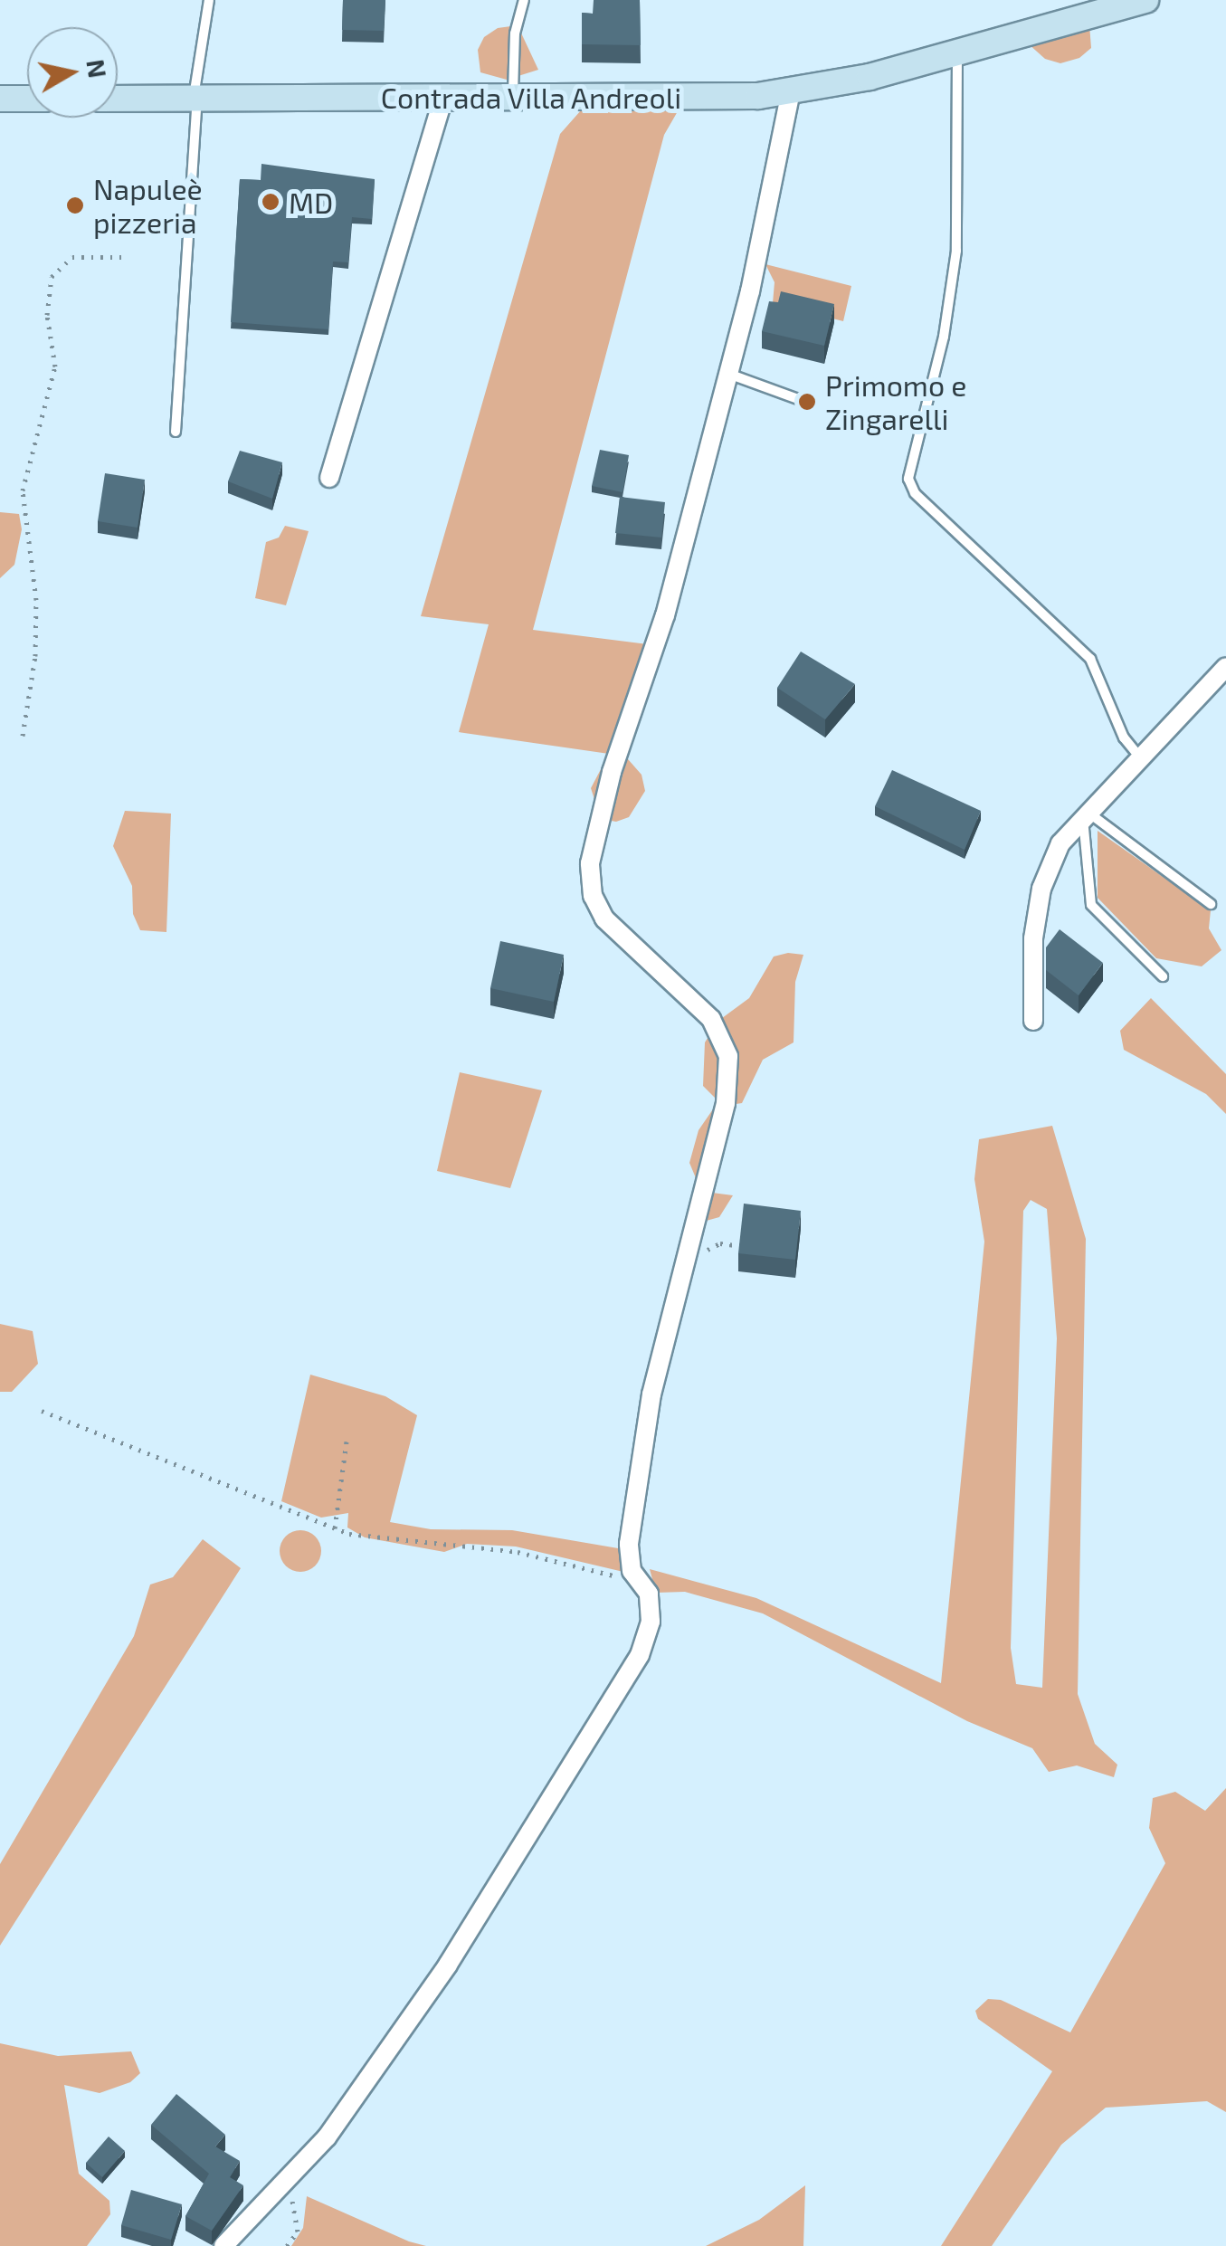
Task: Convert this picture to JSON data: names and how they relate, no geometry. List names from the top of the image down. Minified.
{"streets":{"main road":["Contrada Villa Andreoli"]},"places":["MD","Napuleè pizzeria","Primomo e Zingarelli"],"north":"right"}
